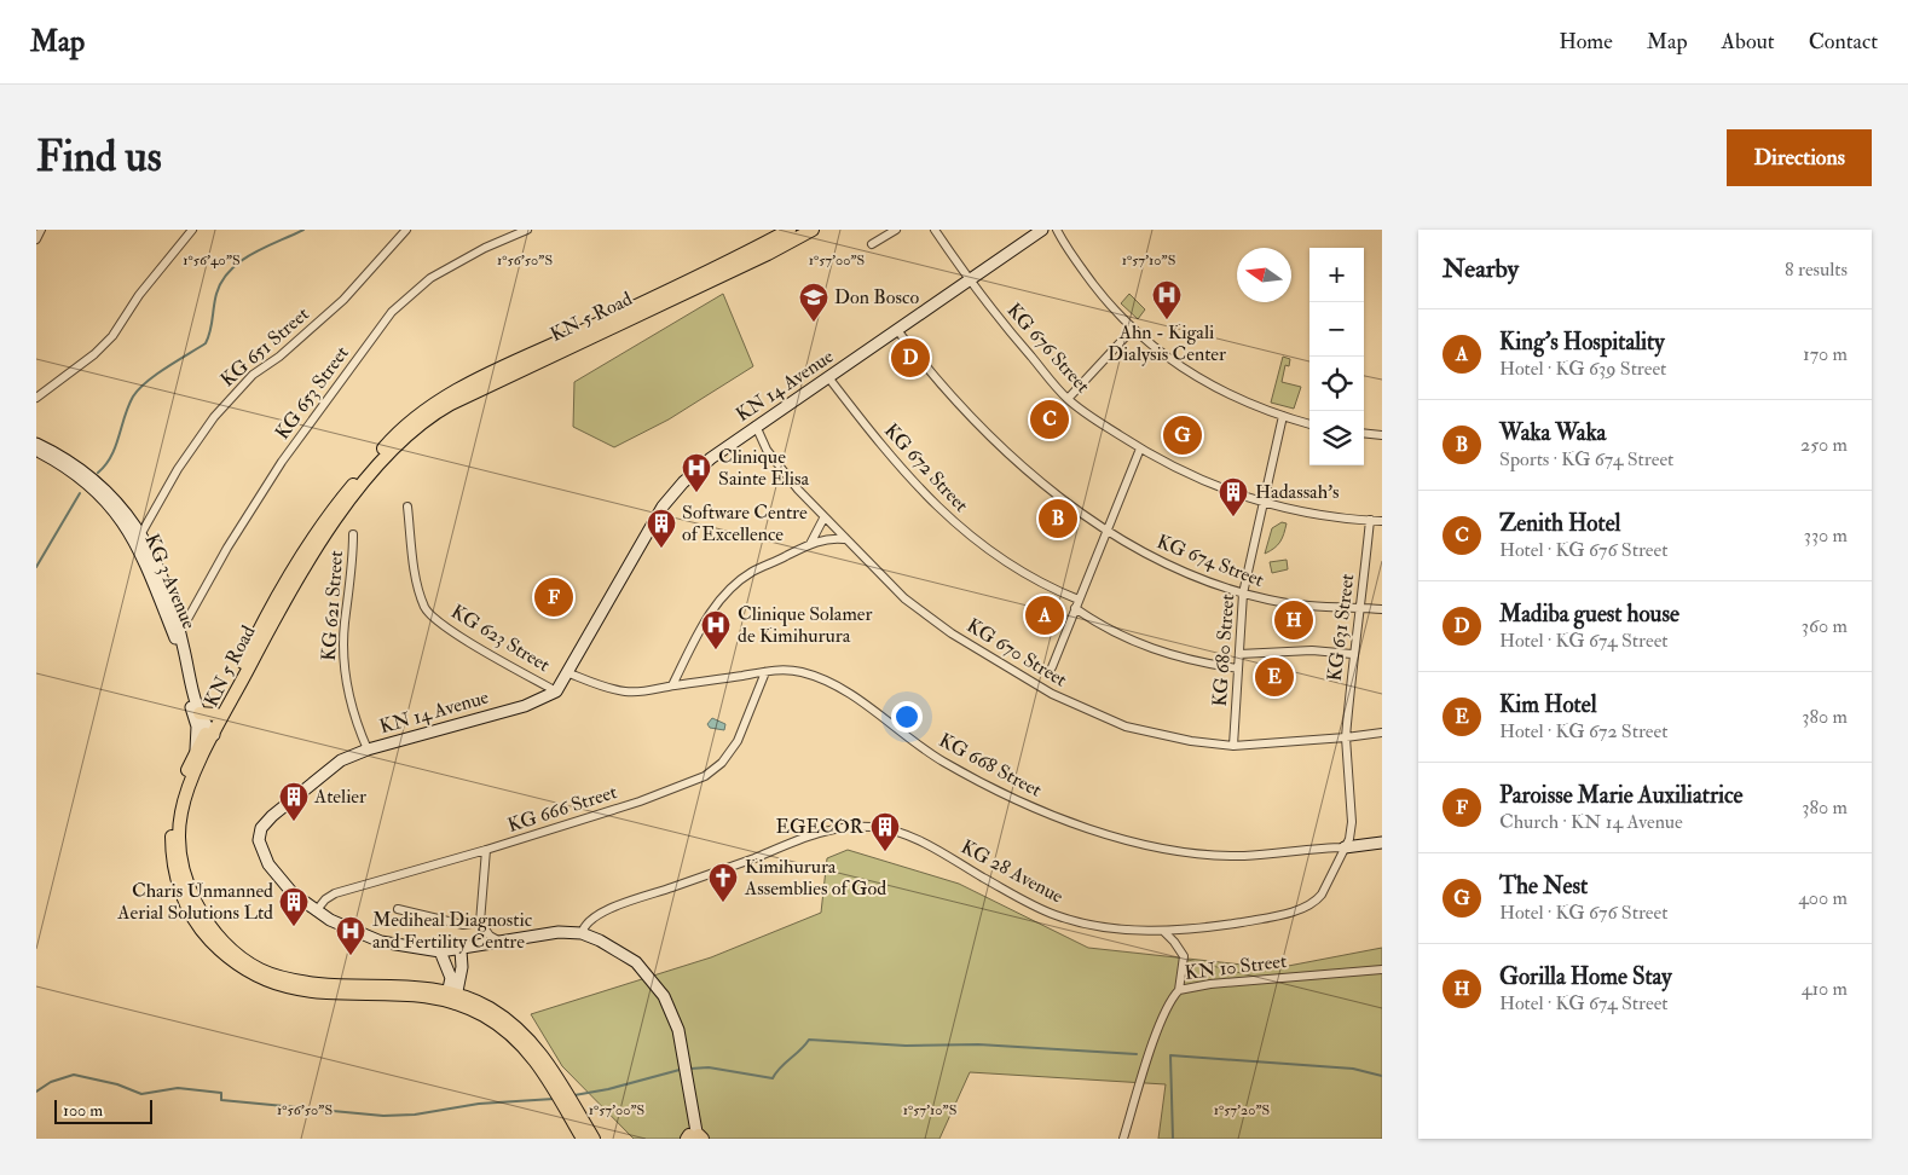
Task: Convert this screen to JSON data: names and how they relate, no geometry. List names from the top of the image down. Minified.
{"streets":{"main road":["KN 5 Road","KN 14 Avenue","KG 3 Avenue"],"street":["KG 651 Street","KG 676 Street","KG 653 Street","KG 672 Street","KG 674 Street","KG 621 Street","KG 631 Street","KG 623 Street","KG 680 Street","KG 670 Street","KG 668 Street","KG 666 Street","KG 28 Avenue","KN 10 Street"]},"crossings":[["KN 5 Road","KG 3 Avenue"],["KG 651 Street","KG 3 Avenue"],["KG 676 Street","KN 14 Avenue"],["KG 676 Street","KG 631 Street"],["KG 676 Street","KG 680 Street"],["KN 14 Avenue","KG 672 Street"],["KN 14 Avenue","KG 674 Street"],["KN 14 Avenue","KG 621 Street"],["KN 14 Avenue","KG 623 Street"],["KN 14 Avenue","KG 670 Street"],["KN 14 Avenue","KG 668 Street"],["KN 14 Avenue","KG 666 Street"],["KN 14 Avenue","KG 28 Avenue"],["KG 653 Street","KG 3 Avenue"],["KG 672 Street","KG 680 Street"],["KG 674 Street","KG 631 Street"],["KG 674 Street","KG 680 Street"],["KG 631 Street","KG 670 Street"],["KG 631 Street","KG 28 Avenue"],["KG 680 Street","KG 670 Street"],["KG 670 Street","KG 28 Avenue"],["KG 668 Street","KG 666 Street"],["KG 668 Street","KG 28 Avenue"]],"places":{"hospital":["Ahn - Kigali Dialysis Center","Clinique Sainte Elisa","Clinique Solamer de Kimihurura","Mediheal Diagnostic and Fertility Centre"],"school or university":["Don Bosco"],"building":["Hadassah's","Software Centre of Excellence","Atelier","EGECOR","Charis Unmanned Aerial Solutions Ltd"],"church":["Kimihurura Assemblies of God"]},"scale_bar":"100 m","north":"left","page":{"header":"Map","nav":["Home","Map","About","Contact"],"buttons":"Directions","title":"Find us","heading":["Nearby","8 results"],"map_buttons":["+","−"],"list":[{"mark":"A","name":"King's Hospitality","note":"Hotel · KG 639 Street","value":"170 m"},{"mark":"B","name":"Waka Waka","note":"Sports · KG 674 Street","value":"250 m"},{"mark":"C","name":"Zenith Hotel","note":"Hotel · KG 676 Street","value":"330 m"},{"mark":"D","name":"Madiba guest house","note":"Hotel · KG 674 Street","value":"360 m"},{"mark":"E","name":"Kim Hotel","note":"Hotel · KG 672 Street","value":"380 m"},{"mark":"F","name":"Paroisse Marie Auxiliatrice","note":"Church · KN 14 Avenue","value":"380 m"},{"mark":"G","name":"The Nest","note":"Hotel · KG 676 Street","value":"400 m"},{"mark":"H","name":"Gorilla Home Stay","note":"Hotel · KG 674 Street","value":"410 m"}],"pins":["D","C","G","B","F","A","H","E"],"scale":"100 m"},"coordinates":["1°56'40\"S","1°56'50\"S","1°57'00\"S","1°57'10\"S","1°57'20\"S"]}
